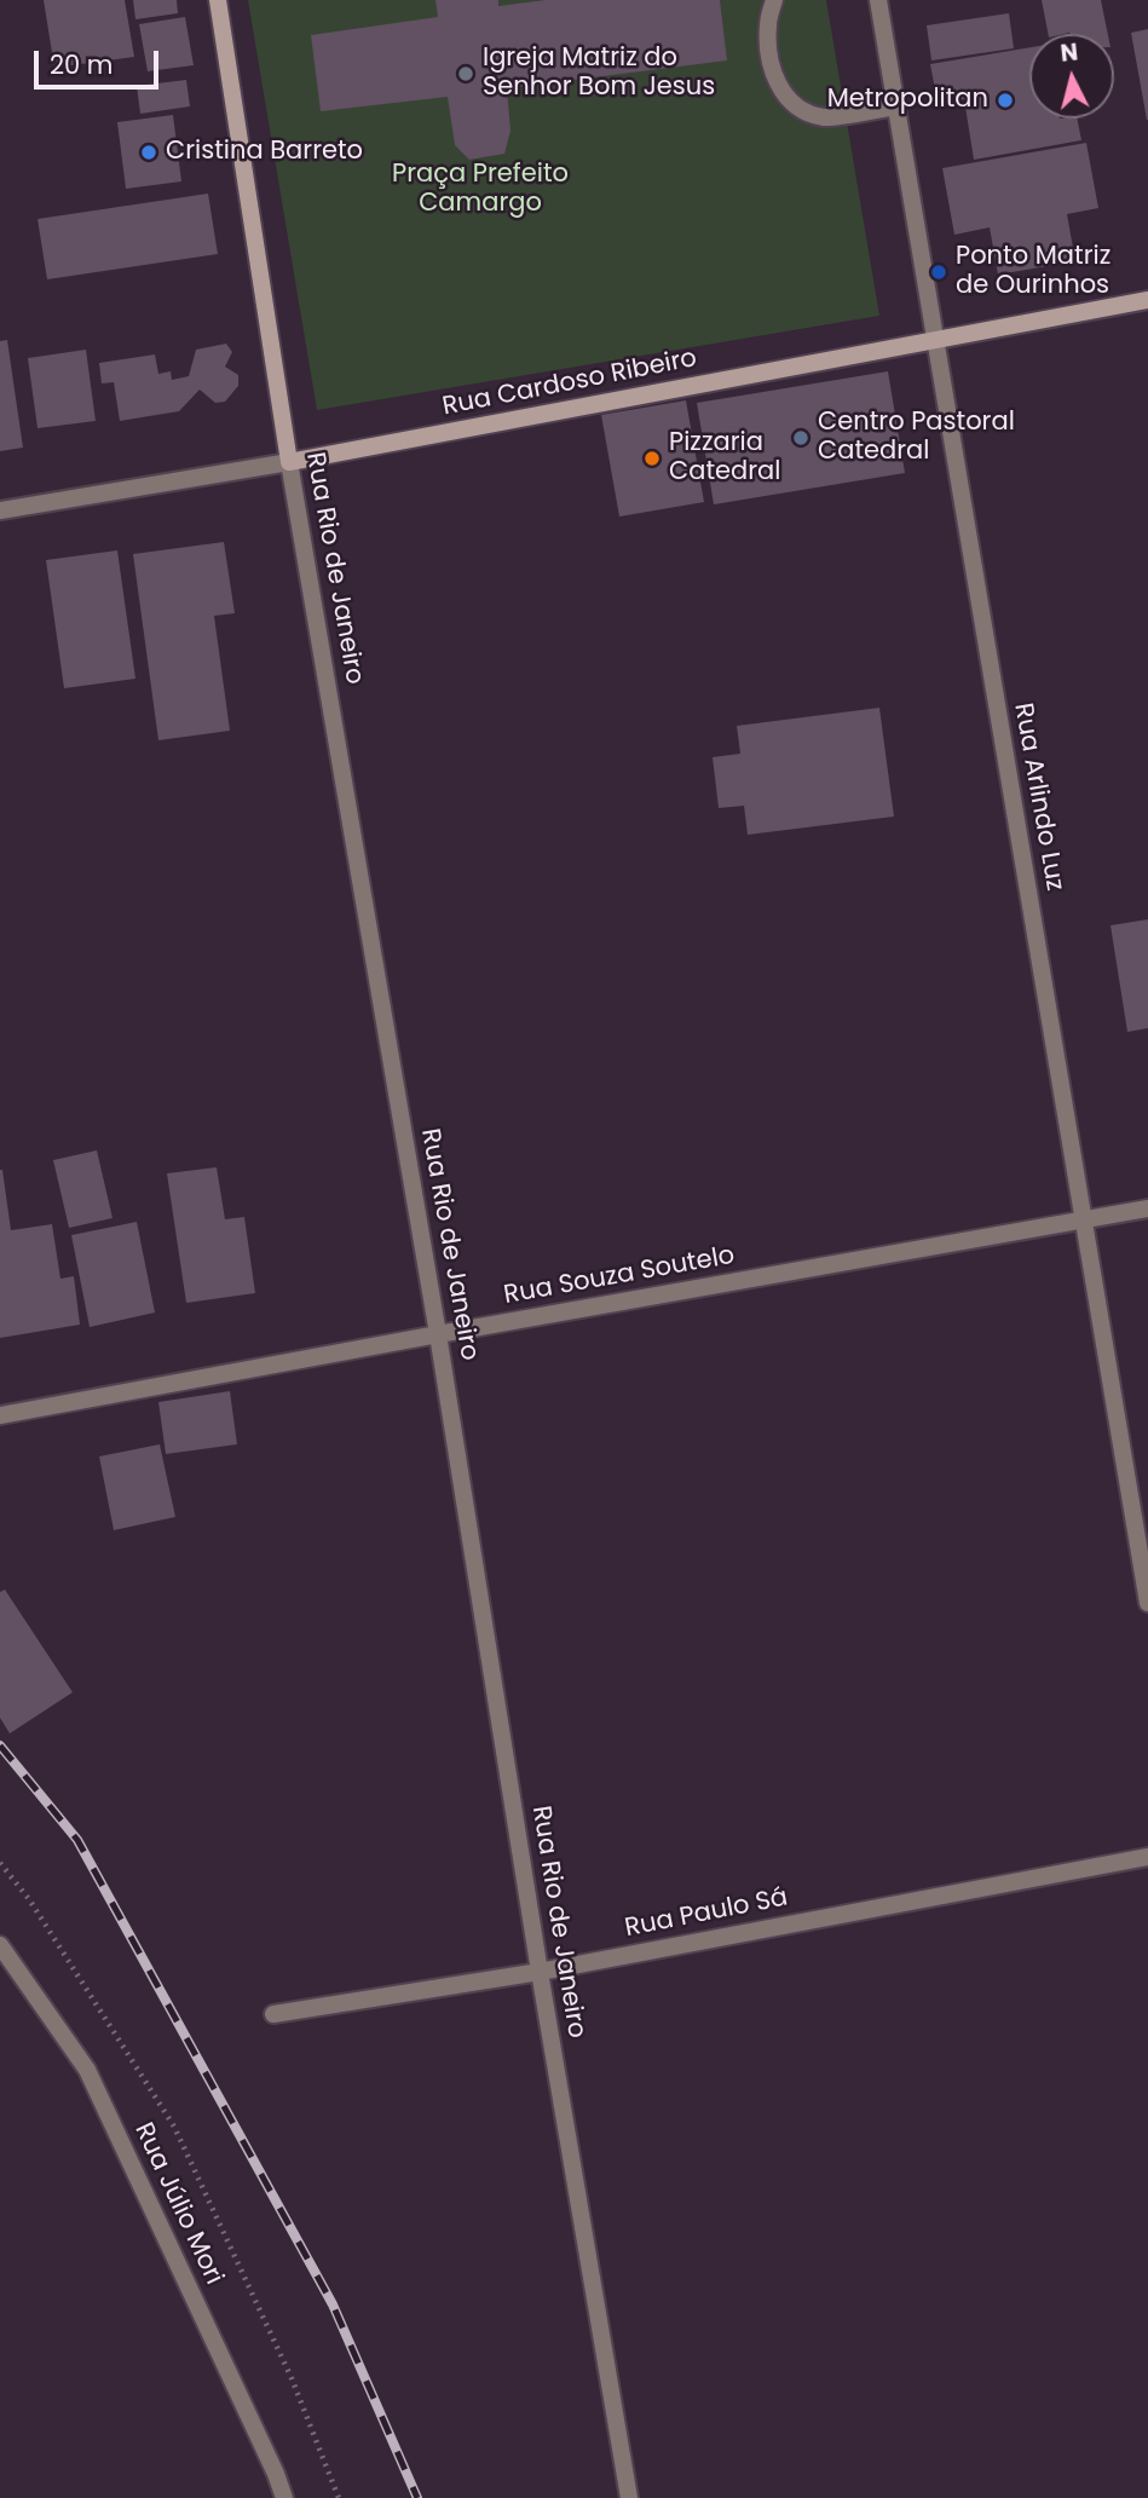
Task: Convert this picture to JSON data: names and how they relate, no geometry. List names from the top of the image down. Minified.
{"streets":{"street":["Rua Cardoso Ribeiro","Rua Rio de Janeiro","Rua Arlindo Luz","Rua Souza Soutelo","Rua Paulo Sá","Rua Júlio Mori"]},"crossings":[["Rua Cardoso Ribeiro","Rua Rio de Janeiro"],["Rua Cardoso Ribeiro","Rua Arlindo Luz"],["Rua Rio de Janeiro","Rua Souza Soutelo"],["Rua Rio de Janeiro","Rua Paulo Sá"],["Rua Arlindo Luz","Rua Souza Soutelo"]],"parks":["Praça Prefeito Camargo"],"places":["Igreja Matriz do Senhor Bom Jesus","Metropolitan","Cristina Barreto","Ponto Matriz de Ourinhos","Centro Pastoral Catedral","Pizzaria Catedral"],"scale_bar":"20 m","north":"top"}
